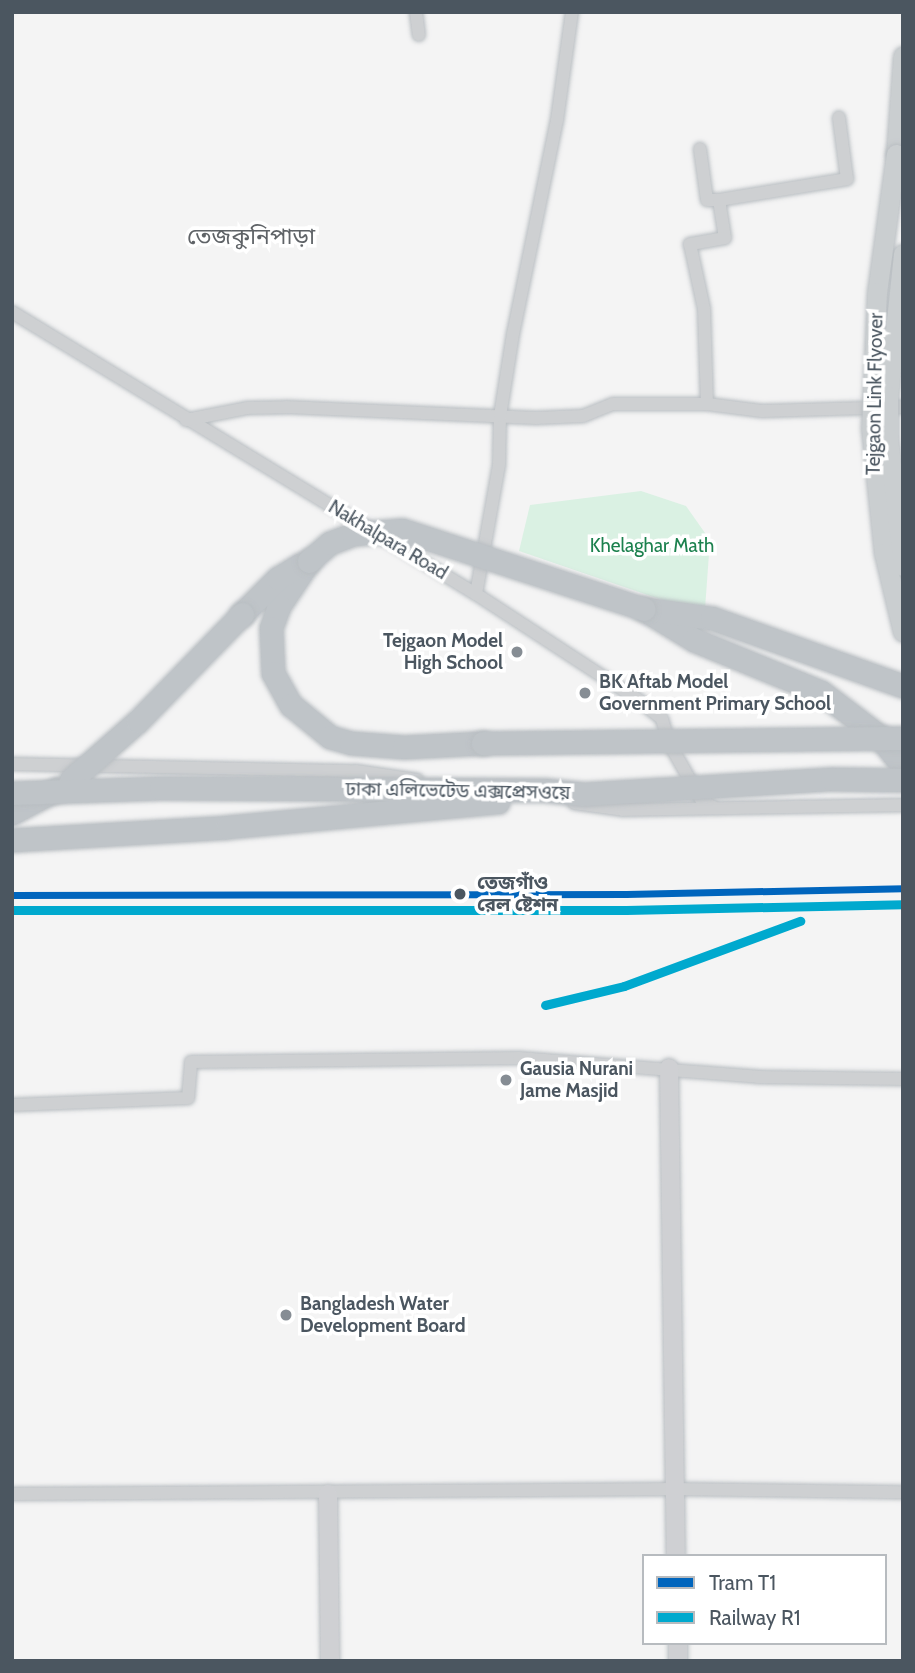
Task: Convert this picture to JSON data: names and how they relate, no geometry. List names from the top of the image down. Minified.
{"streets":{"highway":["ঢাকা এলিভেটেড এক্সপ্রেসওয়ে"],"main road":["Tejgaon Link Flyover"],"street":["Nakhalpara Road"]},"districts":["তেজকুনিপাড়া"],"parks":["Khelaghar Math"],"places":["Tejgaon Model High School","BK Aftab Model Government Primary School","তেজগাঁও রেল ষ্টেশন","Gausia Nurani Jame Masjid","Bangladesh Water Development Board"],"lines":["tram line T1","rail line R1"],"legend":["Tram T1","Railway R1"]}
